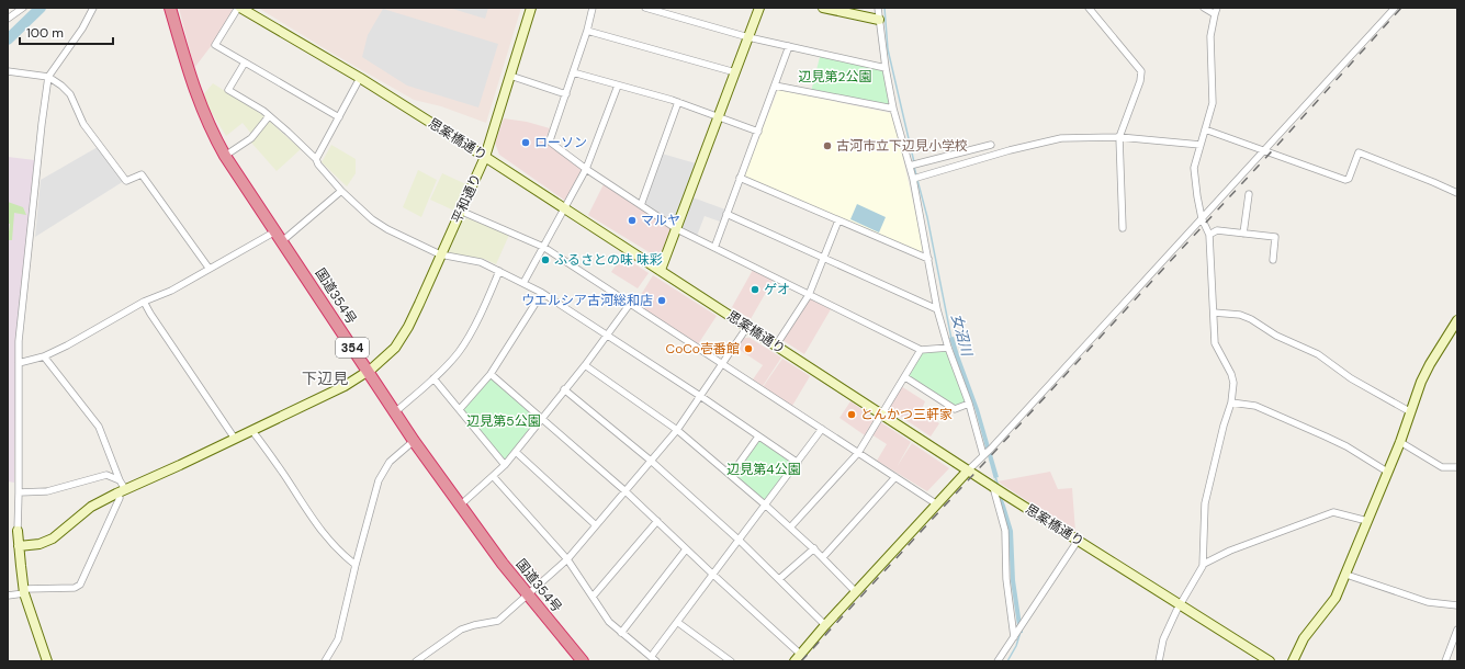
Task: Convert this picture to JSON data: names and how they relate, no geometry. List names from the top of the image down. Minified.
{"streets":{"highway":["国道354号","354"],"street":["思案橋通り","平和通り"]},"crossings":[["思案橋通り","平和通り"],["平和通り","国道354号"]],"districts":["下辺見"],"water":["女沼川"],"parks":["辺見第2公園","辺見第5公園","辺見第4公園"],"places":["ローソン","古河市立下辺見小学校","マルヤ","ふるさとの味 味彩","ゲオ","ウエルシア古河総和店","CoCo壱番館","とんかつ三軒家"],"scale_bar":"100 m"}
